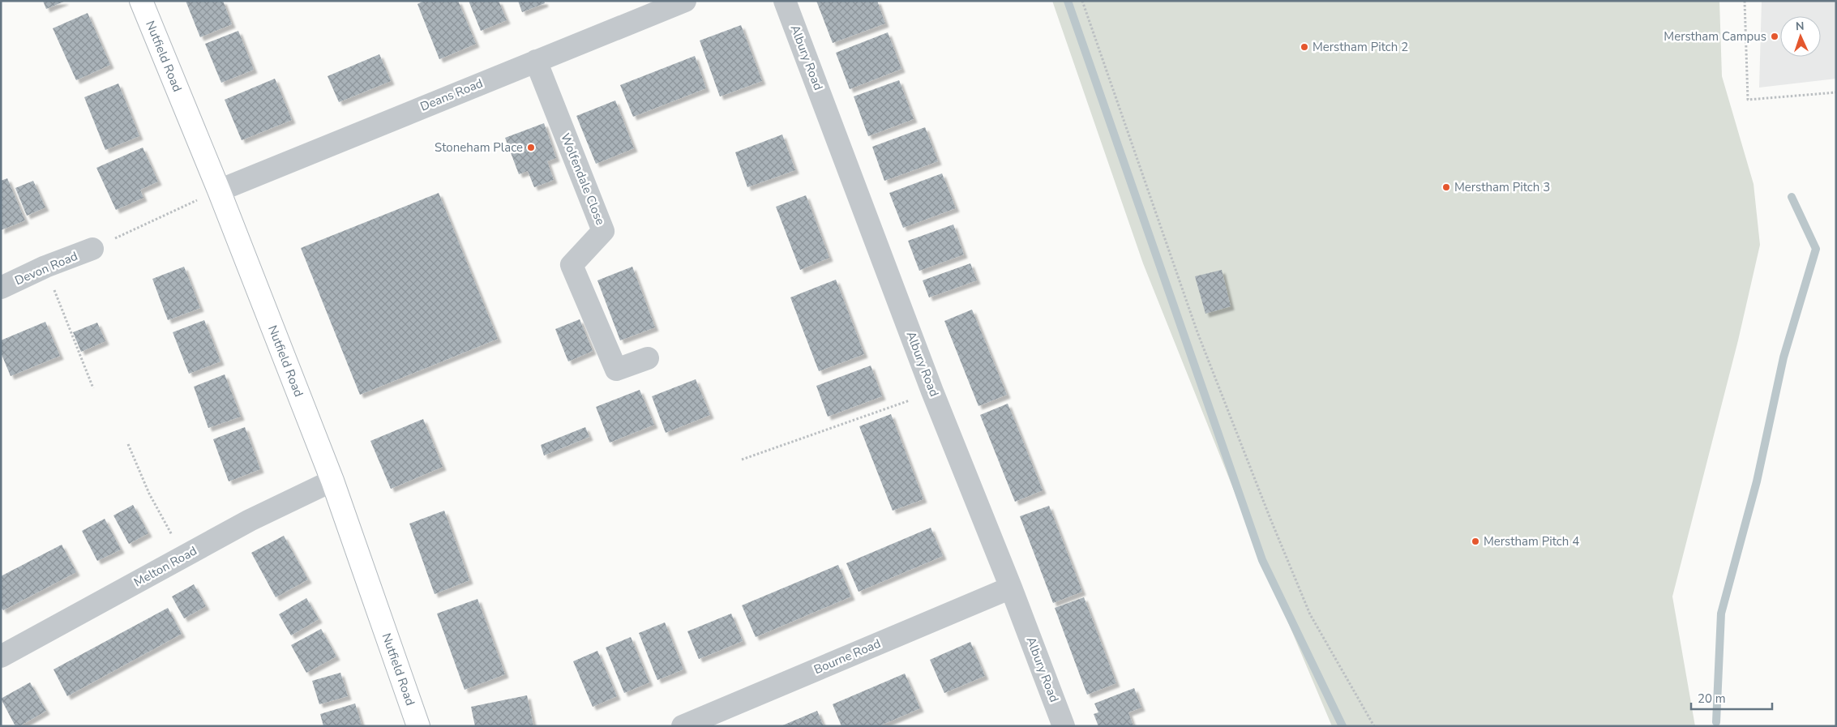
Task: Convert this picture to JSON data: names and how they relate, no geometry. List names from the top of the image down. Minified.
{"streets":{"street":["Nutfield Road","Albury Road","Deans Road","Wolfendale Close","Devon Road","Melton Road","Bourne Road"]},"crossings":[["Nutfield Road","Deans Road"],["Nutfield Road","Melton Road"],["Albury Road","Bourne Road"],["Deans Road","Wolfendale Close"]],"places":["Merstham Campus","Merstham Pitch 2","Stoneham Place","Merstham Pitch 3","Merstham Pitch 4"],"scale_bar":"20 m","north":"top"}
